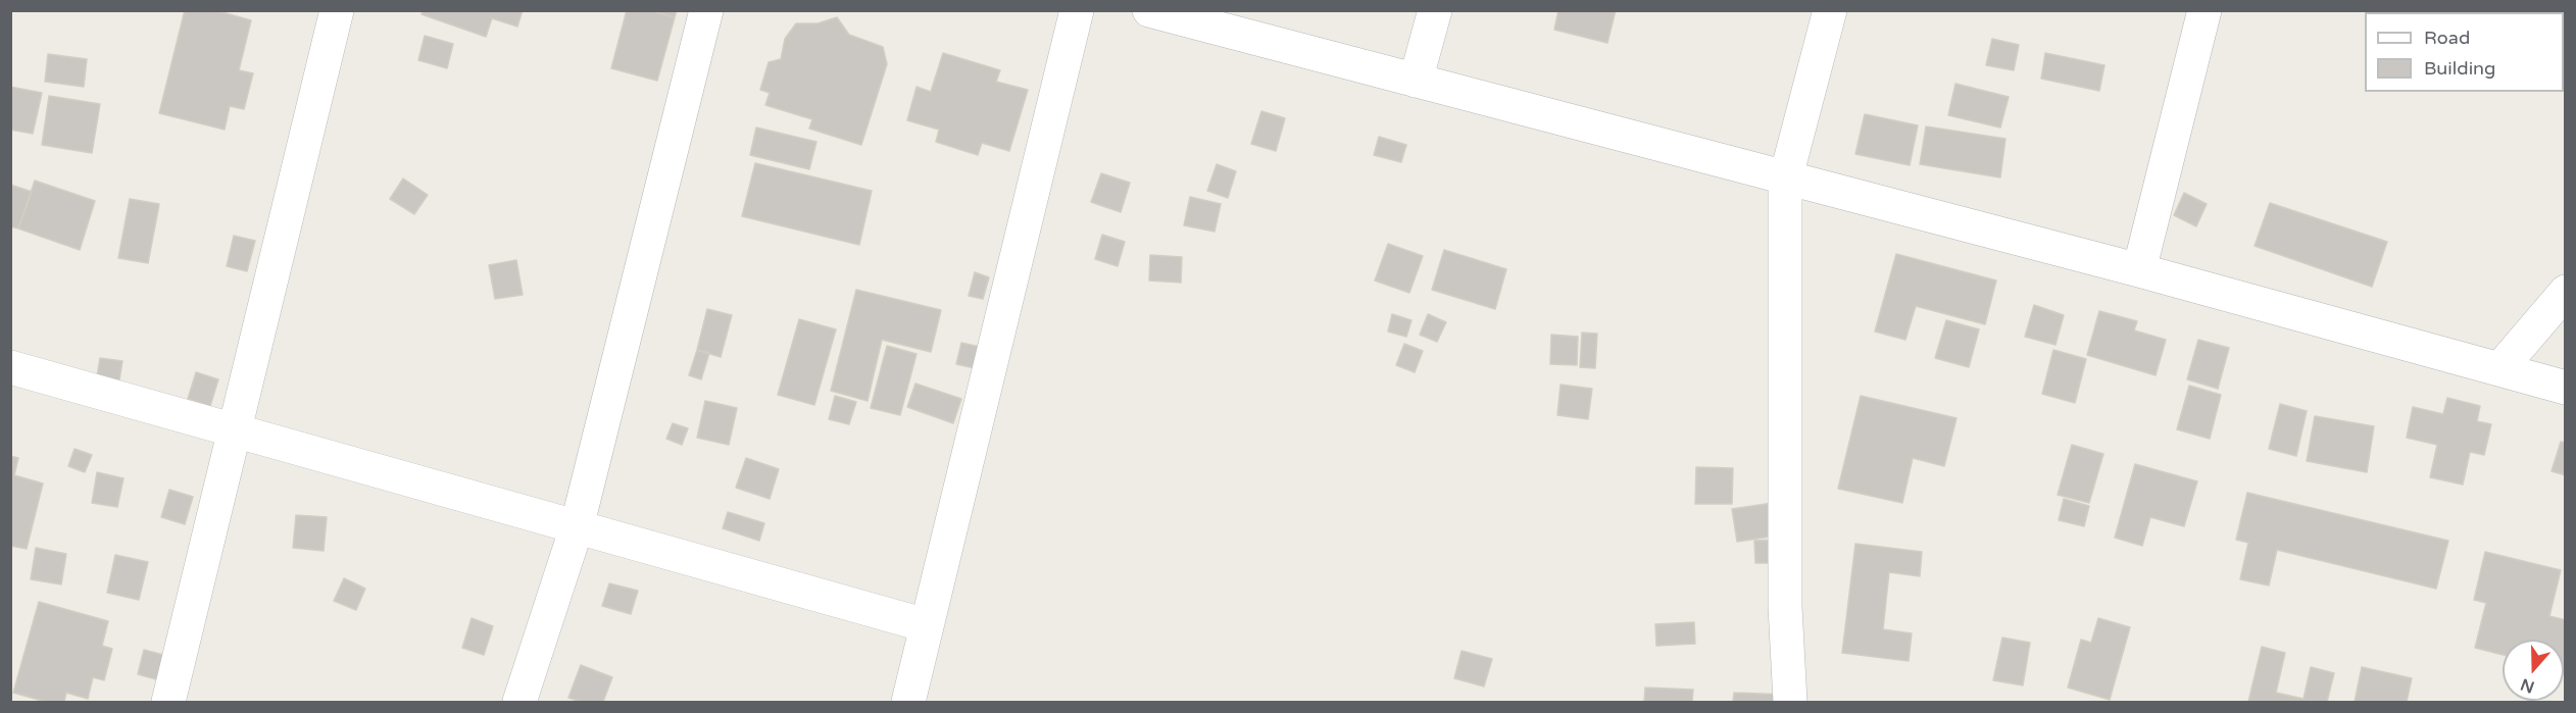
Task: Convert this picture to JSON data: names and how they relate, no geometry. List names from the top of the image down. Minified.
{"legend":["Road","Building"],"north":"bottom"}
